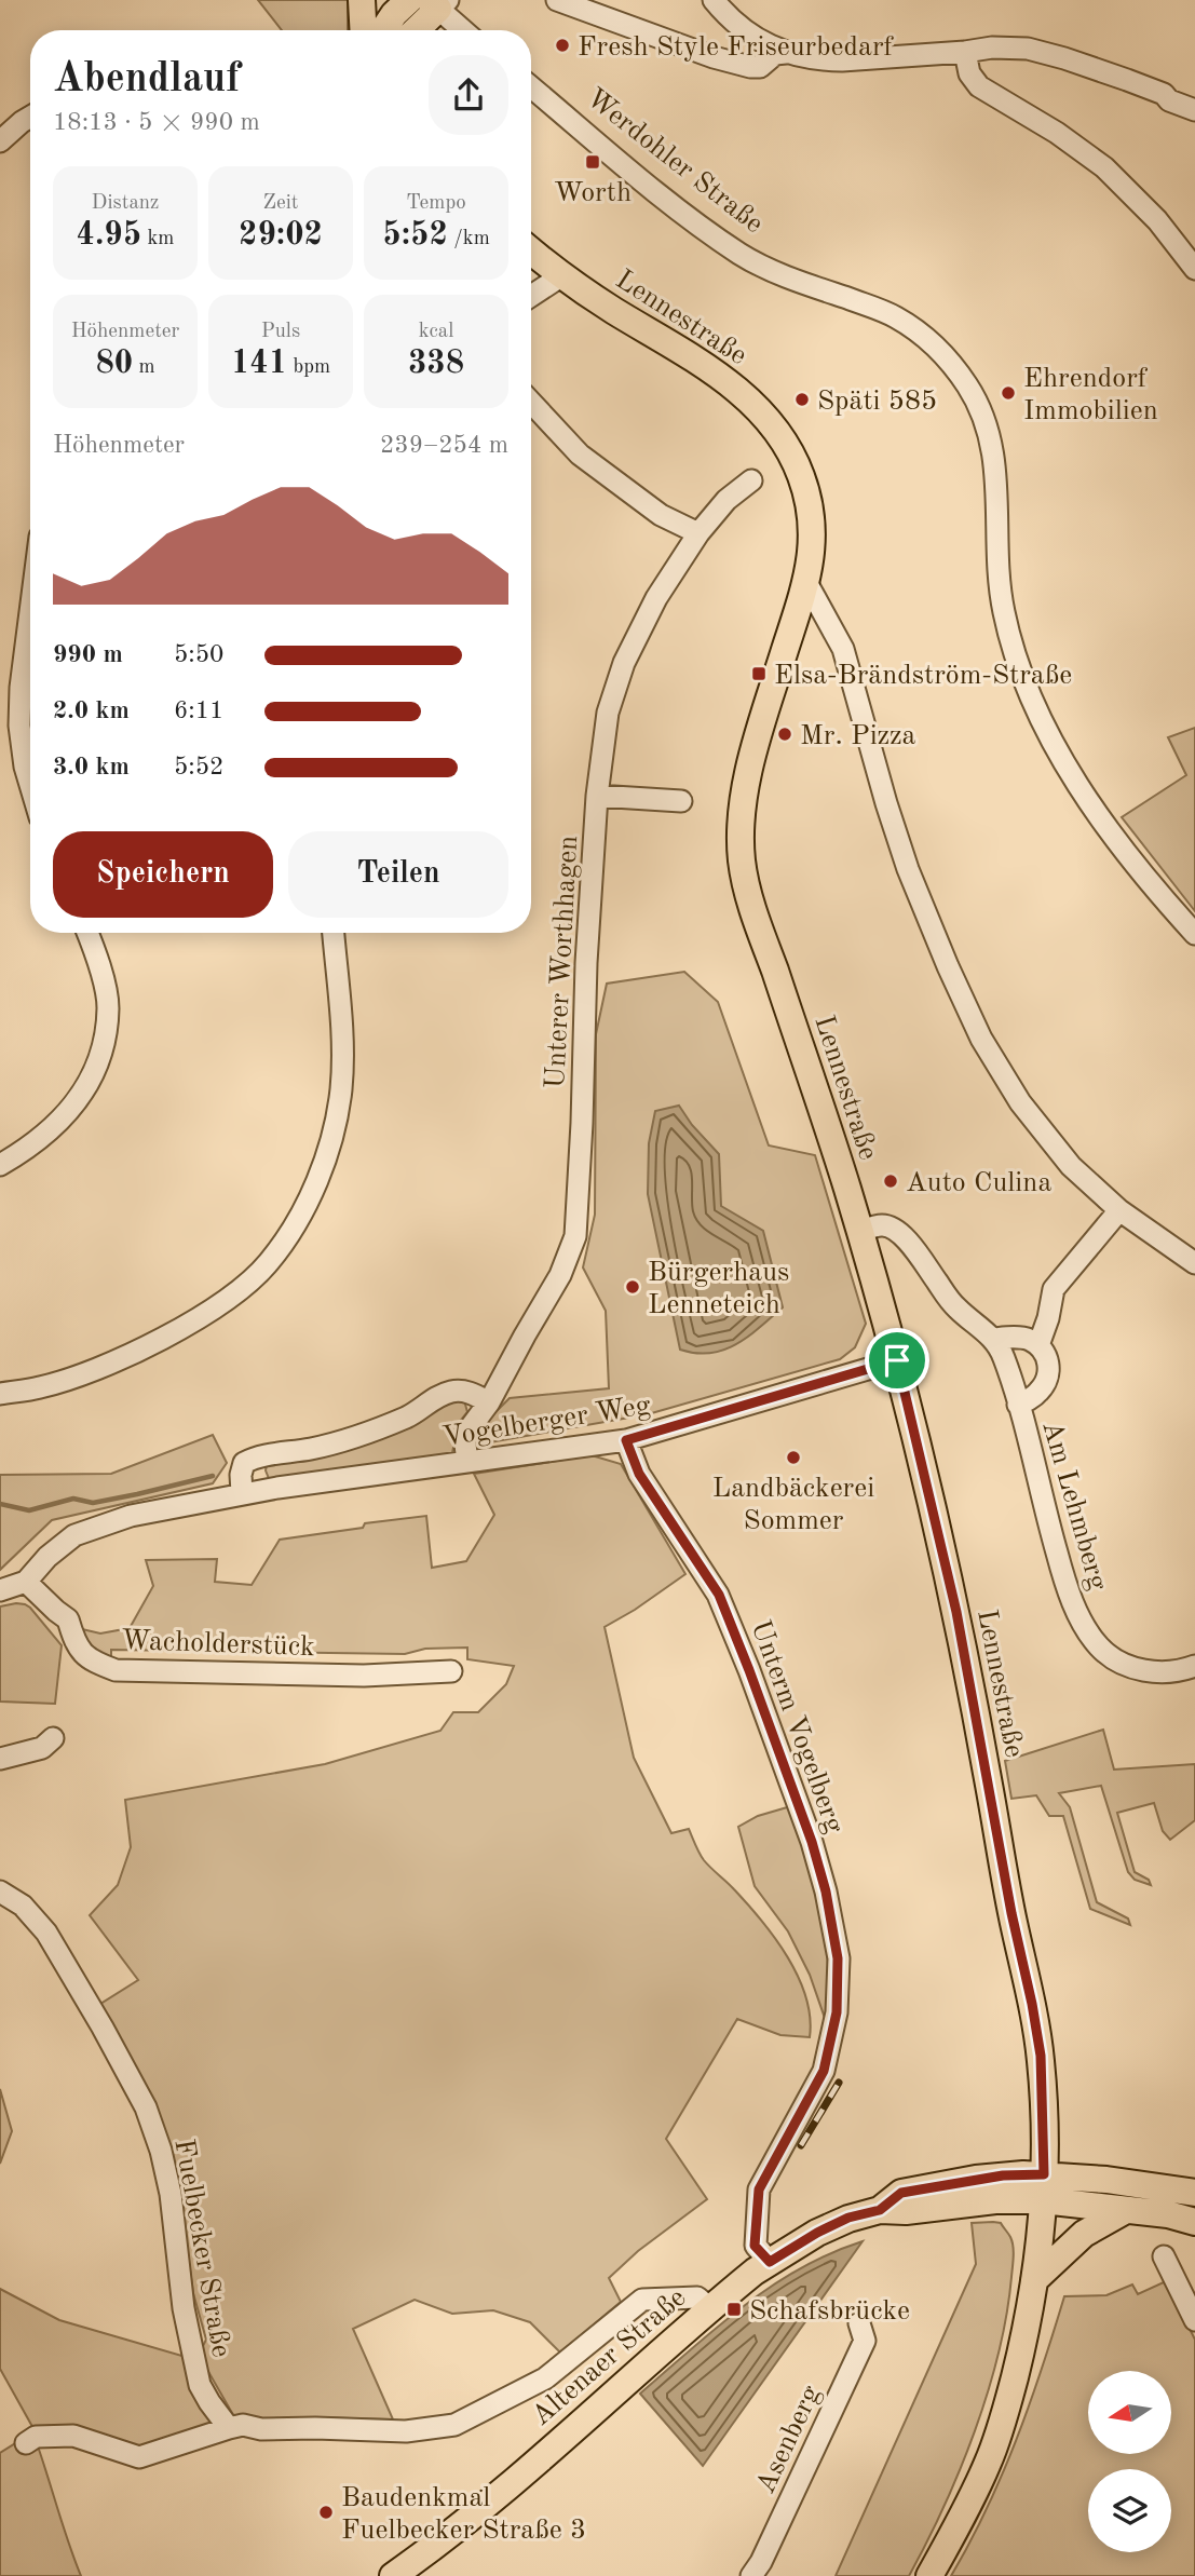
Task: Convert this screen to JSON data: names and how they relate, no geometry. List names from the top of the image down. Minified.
{"streets":{"main road":["Lennestraße","Altenaer Straße"],"street":["Werdohler Straße","Unterer Worthhagen","Vogelberger Weg","Am Lehmberg","Wacholderstück","Unterm Vogelberg","Fuelbecker Straße","Asenberg"]},"crossings":[["Lennestraße","Vogelberger Weg"],["Lennestraße","Am Lehmberg"],["Lennestraße","Altenaer Straße"],["Unterer Worthhagen","Vogelberger Weg"],["Vogelberger Weg","Wacholderstück"],["Vogelberger Weg","Unterm Vogelberg"],["Unterm Vogelberg","Altenaer Straße"]],"places":{"other":["Fresh Style Friseurbedarf","Ehrendorf Immobilien","Späti 585","Mr. Pizza","Auto Culina","Bürgerhaus Lenneteich","Landbäckerei Sommer","Baudenkmal Fuelbecker Straße 3"],"transit":["Worth","Elsa-Brändström-Straße","Schafsbrücke"]},"north":"left","page":{"heading":["Abendlauf","18:13 · 5 × 990 m"],"stats":[["Distanz","4.95 km"],["Zeit","29:02"],["Tempo","5:52 /km"],["Höhenmeter","80 m"],["Puls","141 bpm"],["kcal","338"]],"chart":["Höhenmeter","239–254 m"],"list":[{"name":"990 m","note":"5:50"},{"name":"2.0 km","note":"6:11"},{"name":"3.0 km","note":"5:52"}],"buttons":["Speichern","Teilen"]}}
